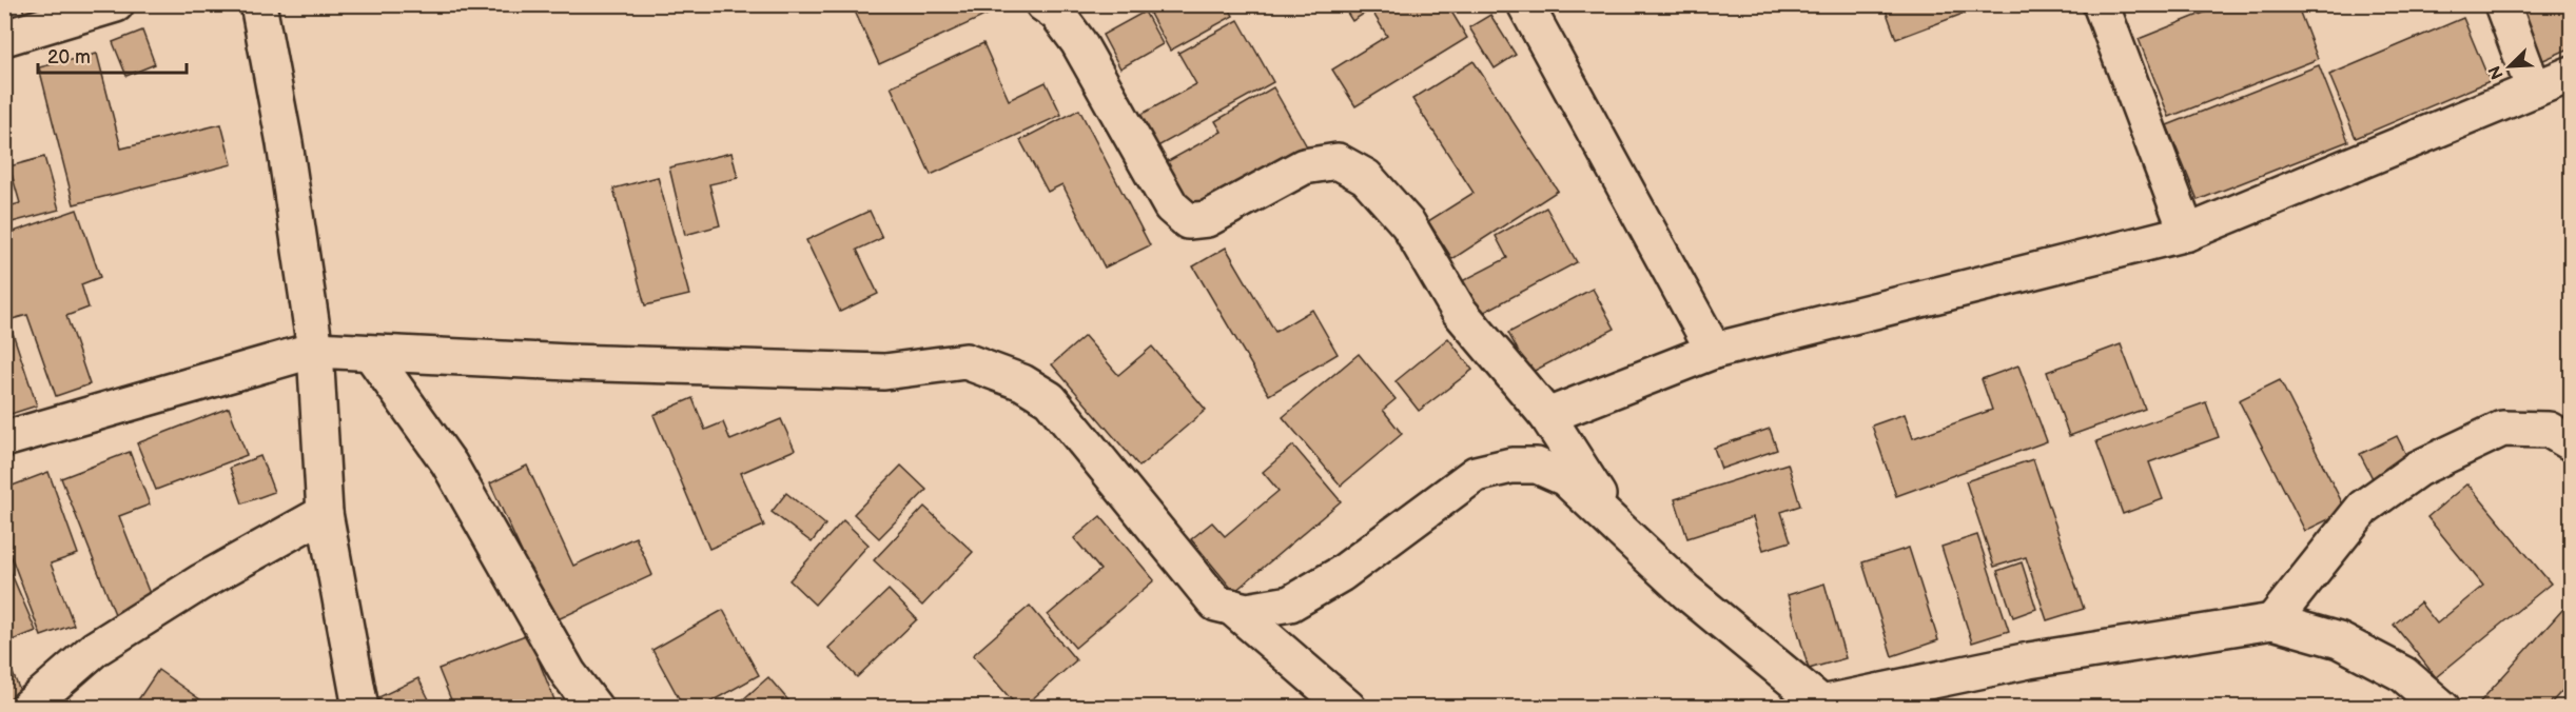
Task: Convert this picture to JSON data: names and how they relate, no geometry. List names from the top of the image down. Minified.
{"scale_bar":"20 m","north":"bottom left"}
